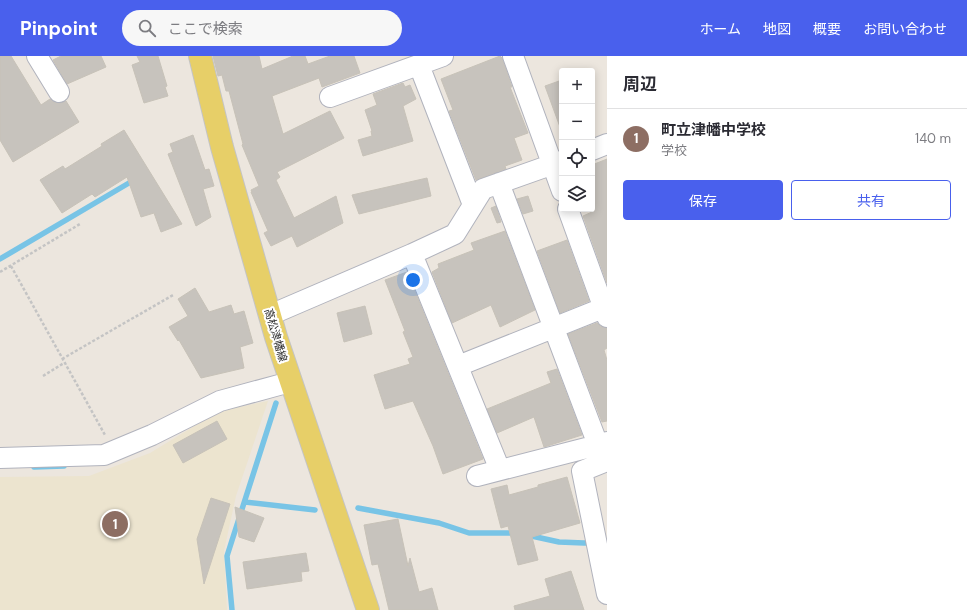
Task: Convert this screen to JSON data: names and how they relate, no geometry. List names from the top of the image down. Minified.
{"streets":{"main road":["高松津幡線"]},"page":{"header":"Pinpoint","search":"ここで検索","nav":["ホーム","地図","概要","お問い合わせ"],"heading":"周辺","map_buttons":["+","−"],"list":[{"mark":"1","name":"町立津幡中学校","note":"学校","value":"140 m"}],"buttons":["保存","共有"],"pins":"1"}}
